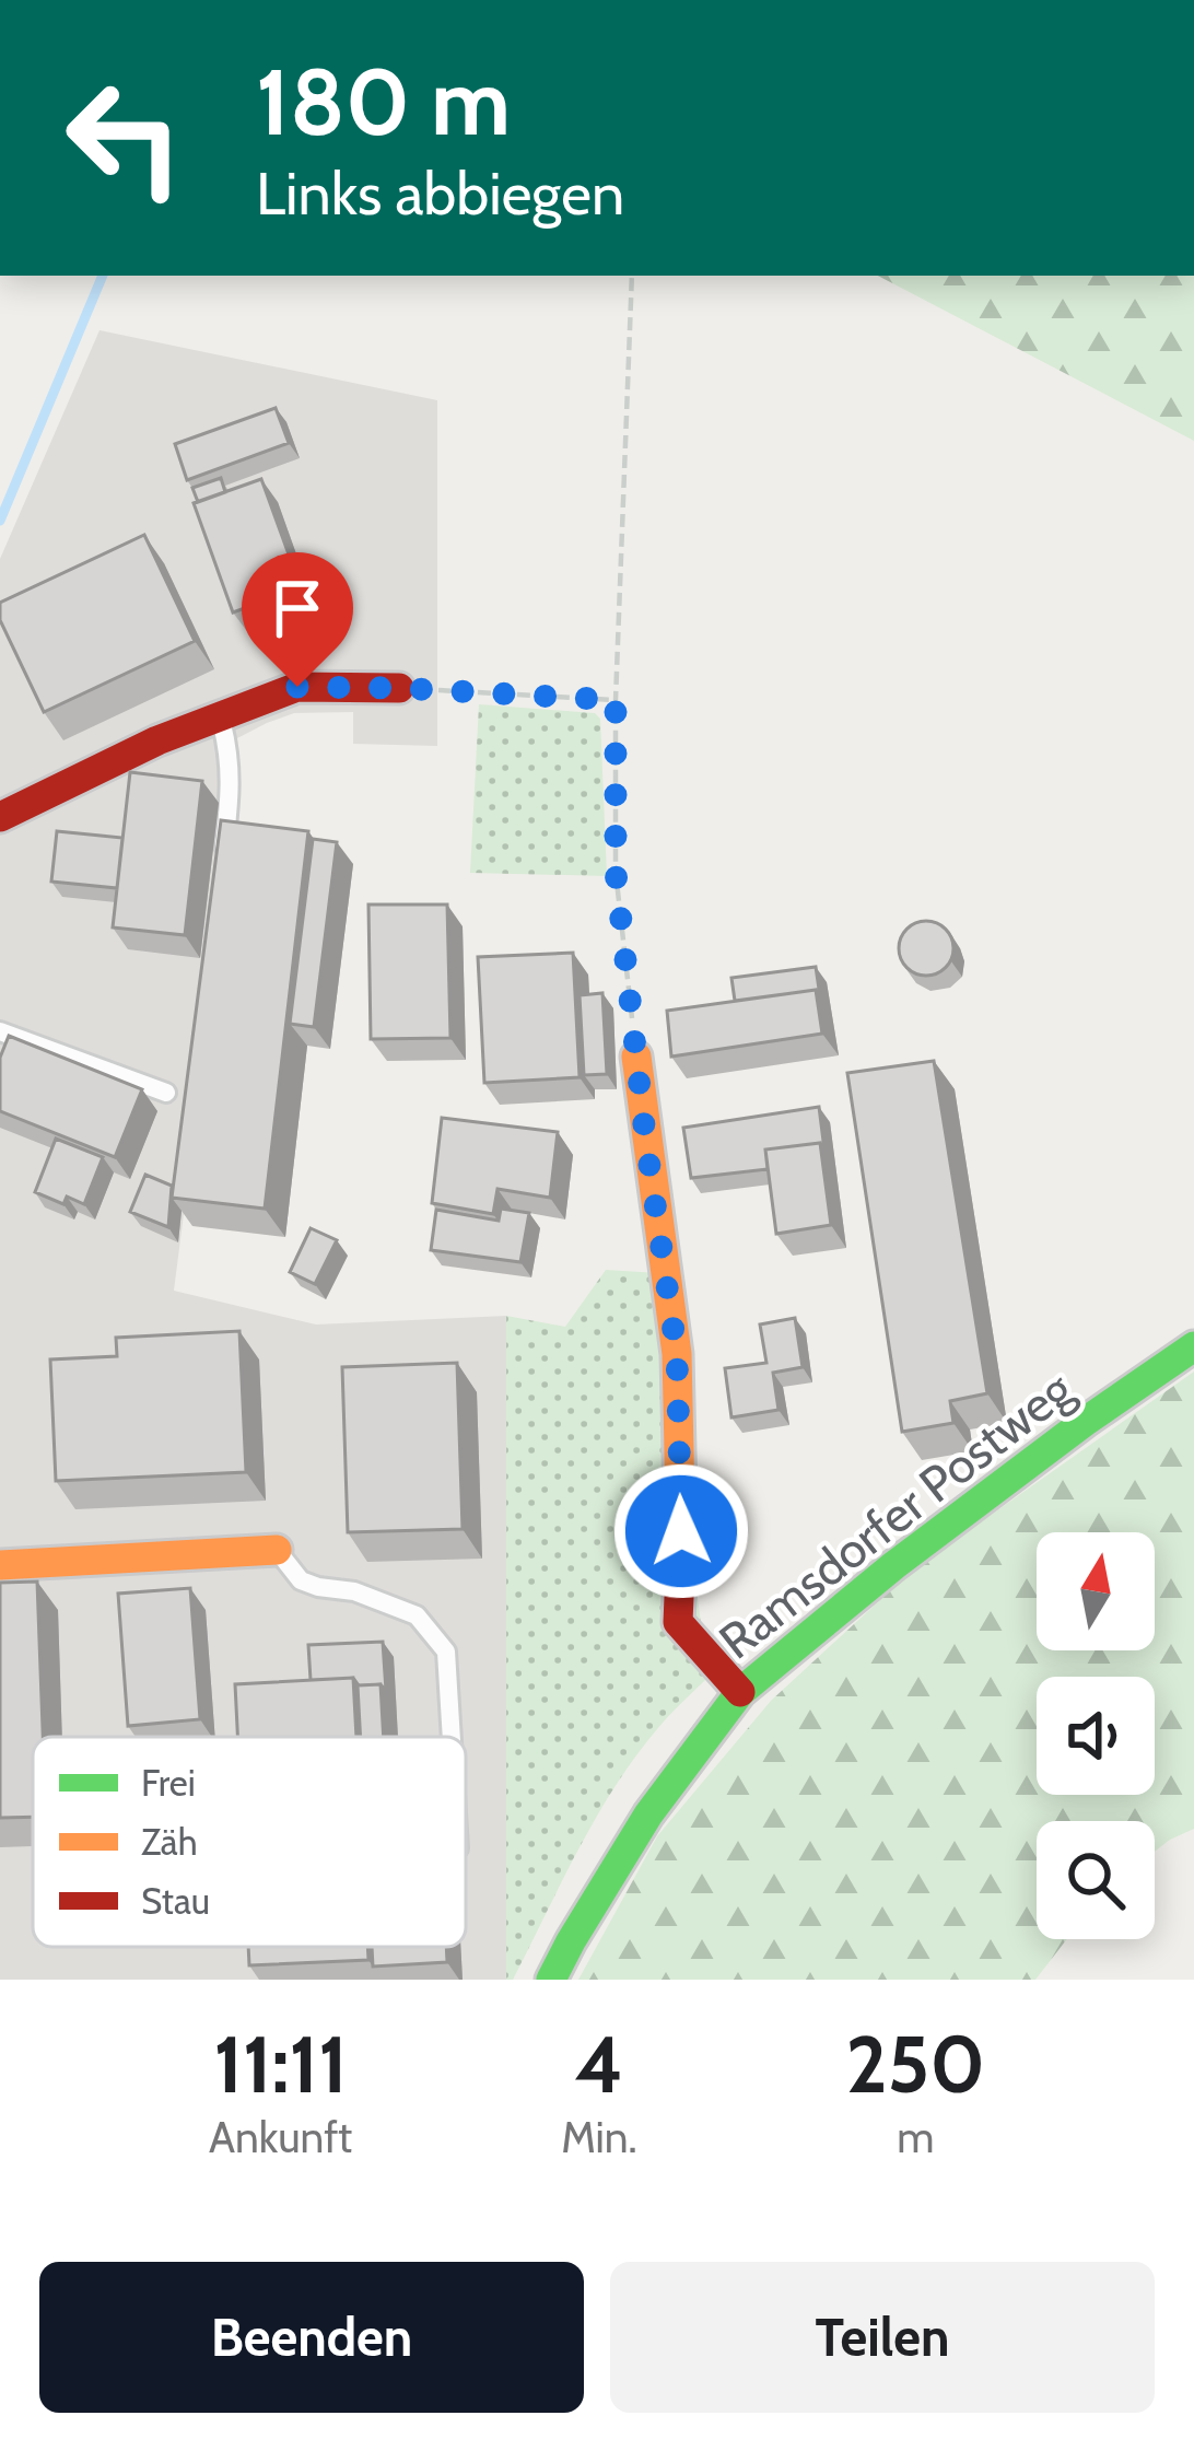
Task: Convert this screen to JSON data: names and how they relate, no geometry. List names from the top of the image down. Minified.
{"streets":{"street":["Ramsdorfer Postweg"]},"legend":["Frei","Zäh","Stau"],"north":"top","page":{"turn":["180 m","Links abbiegen"],"eta":["11:11","Ankunft","4","Min.","250","m"],"buttons":["Beenden","Teilen"]}}
